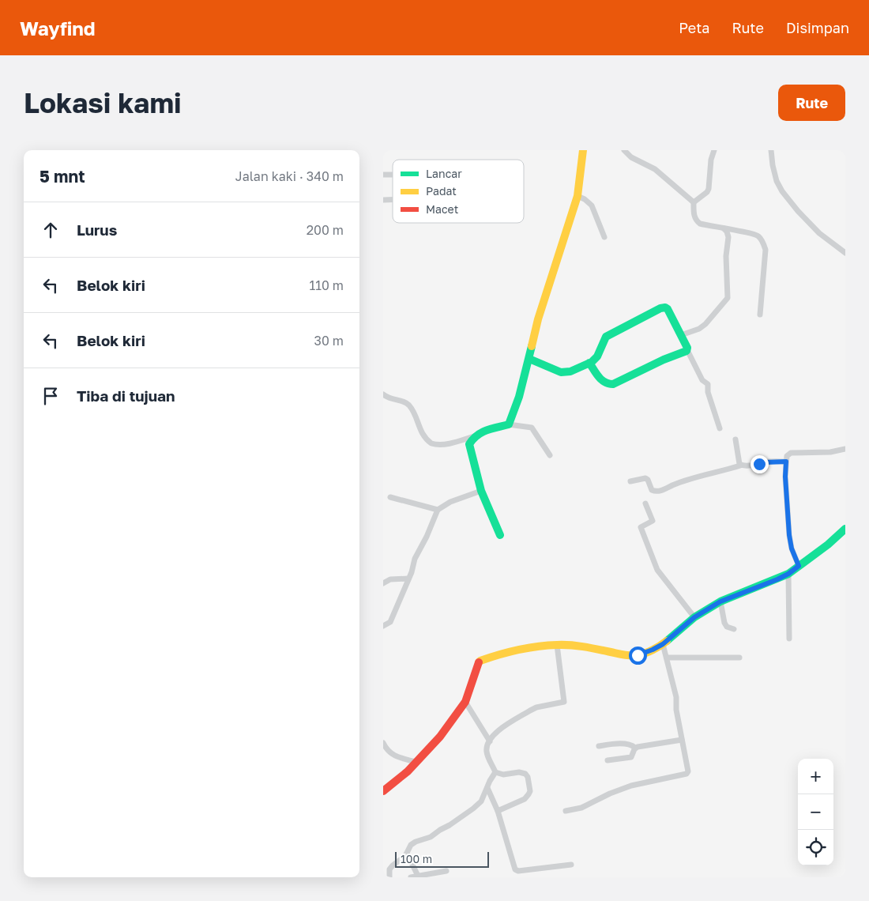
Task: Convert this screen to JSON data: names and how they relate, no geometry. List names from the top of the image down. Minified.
{"legend":["Lancar","Padat","Macet"],"scale_bar":"100 m","page":{"header":"Wayfind","nav":["Peta","Rute","Disimpan"],"buttons":"Rute","title":"Lokasi kami","heading":["5 mnt","Jalan kaki · 340 m"],"list":[["Lurus","200 m"],["Belok kiri","110 m"],["Belok kiri","30 m"],"Tiba di tujuan"],"map_buttons":["+","−"],"scale":"100 m"}}
